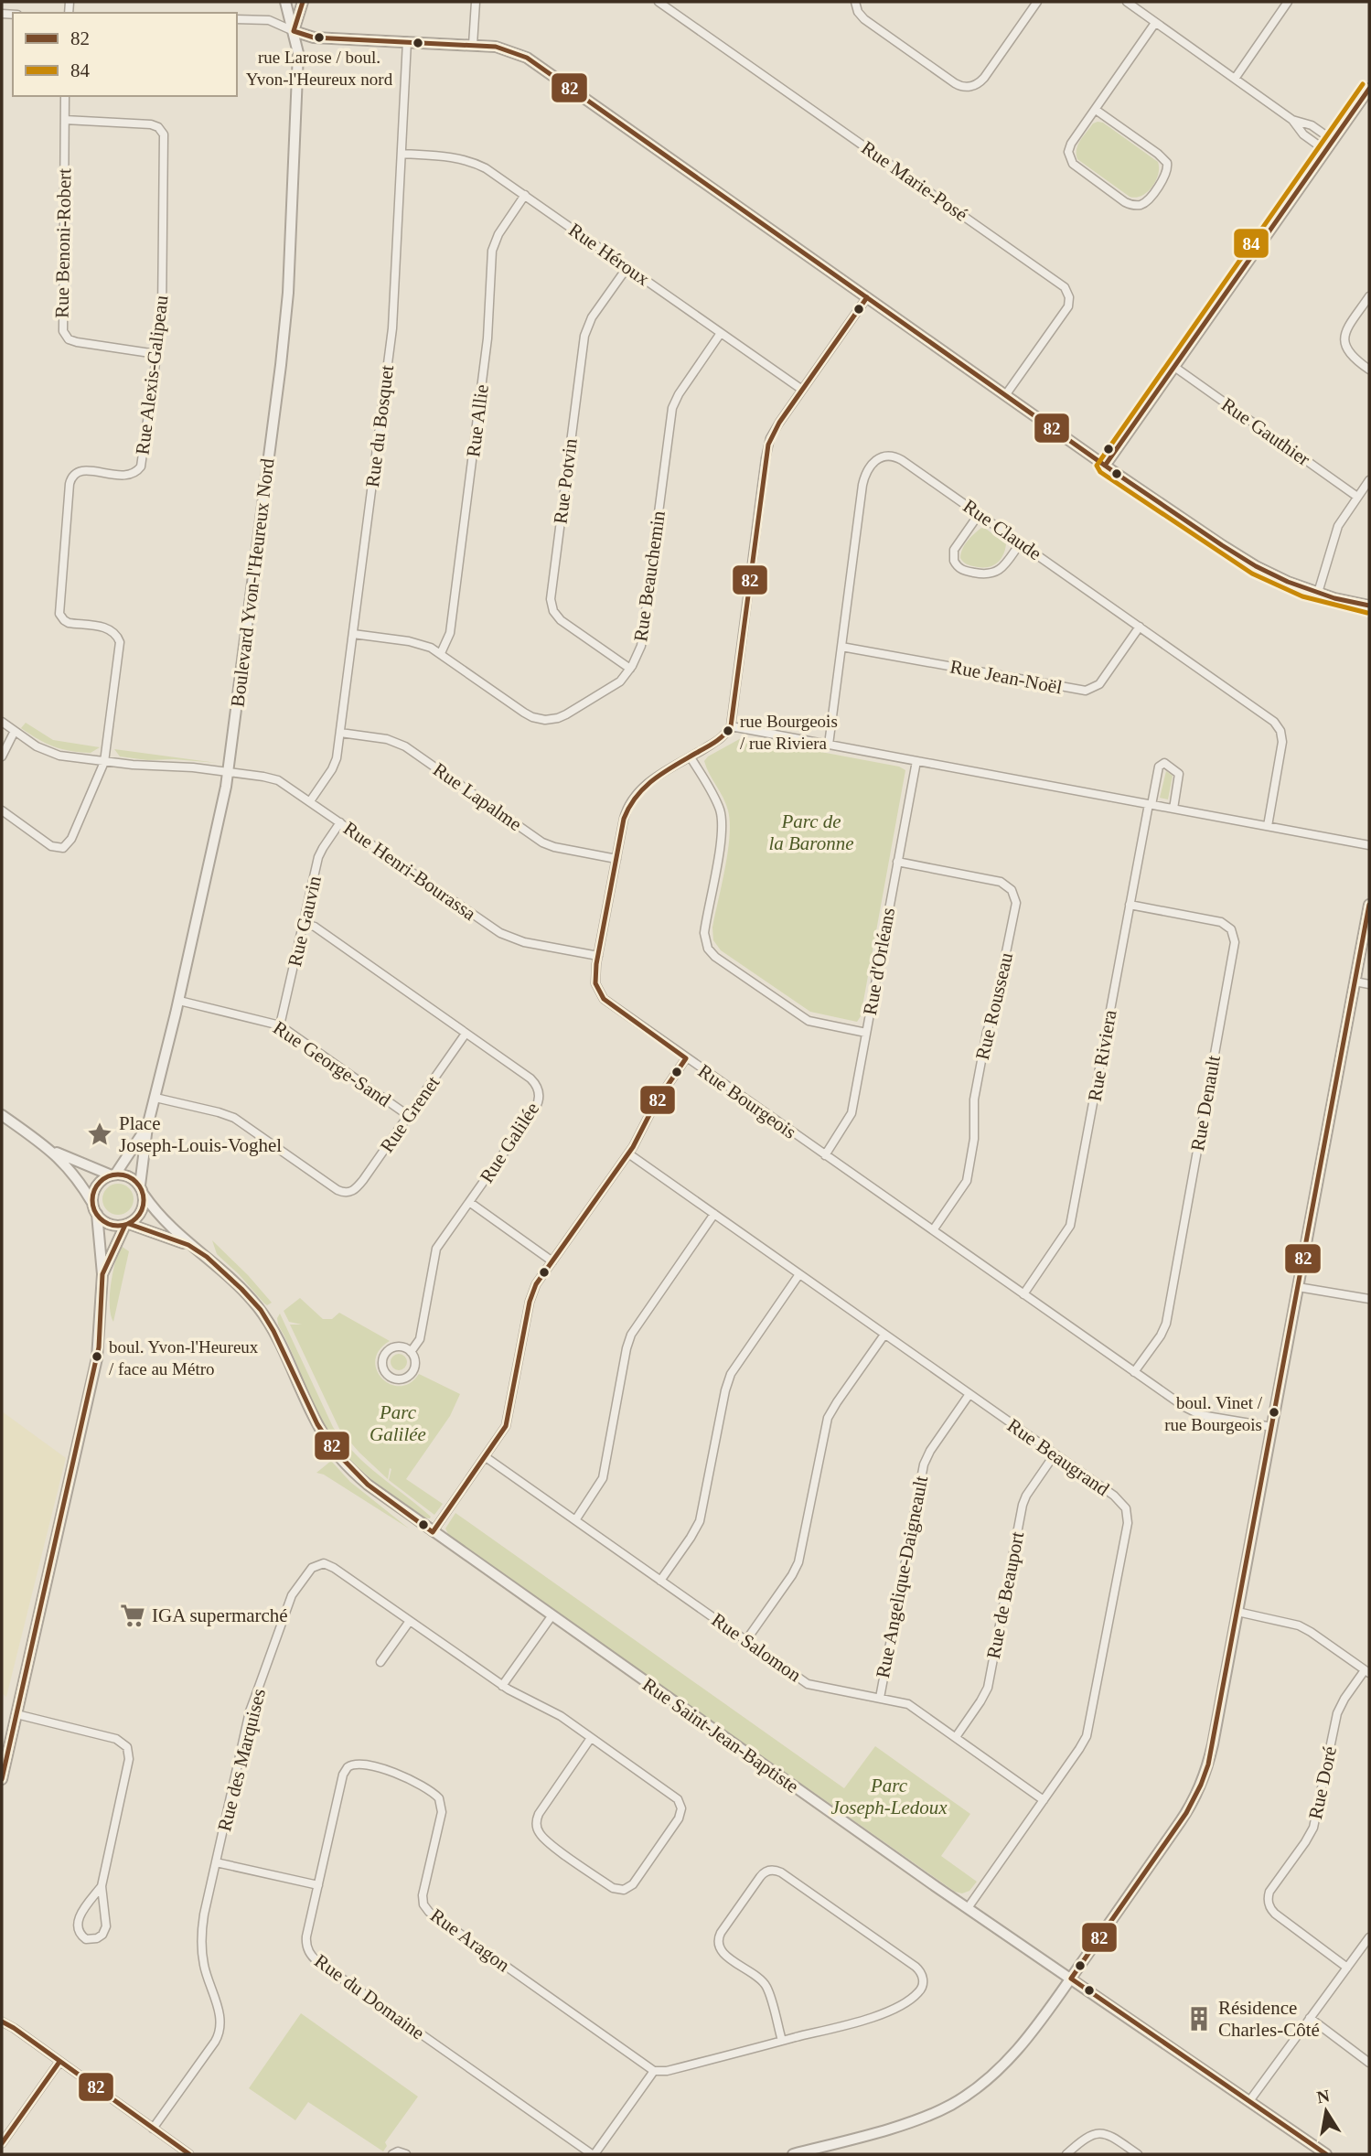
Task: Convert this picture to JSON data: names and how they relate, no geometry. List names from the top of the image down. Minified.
{"streets":{"street":["Rue Marie-Posé","Rue Benoni-Robert","Rue Héroux","Rue Alexis-Galipeau","Rue Allie","Rue du Bosquet","Rue Gauthier","Rue Potvin","Rue Claude","Rue Beauchemin","Boulevard Yvon-l'Heureux Nord","Rue Jean-Noël","Rue Lapalme","Rue Henri-Bourassa","Rue Gauvin","Rue d'Orléans","Rue Rousseau","Rue Riviera","Rue George-Sand","Rue Bourgeois","Rue Denault","Rue Grenet","Rue Galilée","Rue Beaugrand","Rue Angelique-Daigneault","Rue de Beauport","Rue Salomon","Rue Saint-Jean-Baptiste","Rue des Marquises","Rue Doré","Rue Aragon","Rue du Domaine"]},"crossings":[["Rue Benoni-Robert","Rue Alexis-Galipeau"],["Rue Héroux","Rue Allie"],["Rue Héroux","Rue du Bosquet"],["Rue Héroux","Rue Potvin"],["Rue Héroux","Rue Beauchemin"],["Rue Alexis-Galipeau","Rue Henri-Bourassa"],["Rue Allie","Rue Beauchemin"],["Rue du Bosquet","Rue Beauchemin"],["Rue du Bosquet","Rue Lapalme"],["Rue du Bosquet","Rue Henri-Bourassa"],["Rue Potvin","Rue Beauchemin"],["Rue Claude","Rue Jean-Noël"],["Boulevard Yvon-l'Heureux Nord","Rue Henri-Bourassa"],["Boulevard Yvon-l'Heureux Nord","Rue George-Sand"],["Boulevard Yvon-l'Heureux Nord","Rue Grenet"],["Boulevard Yvon-l'Heureux Nord","Rue Saint-Jean-Baptiste"],["Rue Lapalme","Rue Bourgeois"],["Rue Henri-Bourassa","Rue Gauvin"],["Rue Henri-Bourassa","Rue Bourgeois"],["Rue Gauvin","Rue George-Sand"],["Rue Gauvin","Rue Galilée"],["Rue d'Orléans","Rue Rousseau"],["Rue d'Orléans","Rue Bourgeois"],["Rue Rousseau","Rue Bourgeois"],["Rue Riviera","Rue Bourgeois"],["Rue Riviera","Rue Denault"],["Rue George-Sand","Rue Grenet"],["Rue Bourgeois","Rue Denault"],["Rue Grenet","Rue Galilée"],["Rue Beaugrand","Rue Angelique-Daigneault"],["Rue Beaugrand","Rue de Beauport"],["Rue Beaugrand","Rue Salomon"],["Rue Beaugrand","Rue Saint-Jean-Baptiste"],["Rue Angelique-Daigneault","Rue Salomon"],["Rue de Beauport","Rue Salomon"],["Rue Aragon","Rue du Domaine"]],"parks":["Parc de la Baronne","Parc Galilée","Parc Joseph-Ledoux"],"places":{"other":["rue Larose / boul. Yvon-l'Heureux nord","rue Bourgeois / rue Riviera","boul. Yvon-l'Heureux / face au Métro","boul. Vinet / rue Bourgeois"],"place":["Place Joseph-Louis-Voghel"],"supermarket":["IGA supermarché"],"building":["Résidence Charles-Côté"]},"lines":["transit line 82","transit line 84"],"legend":["82","84"],"north":"top"}
